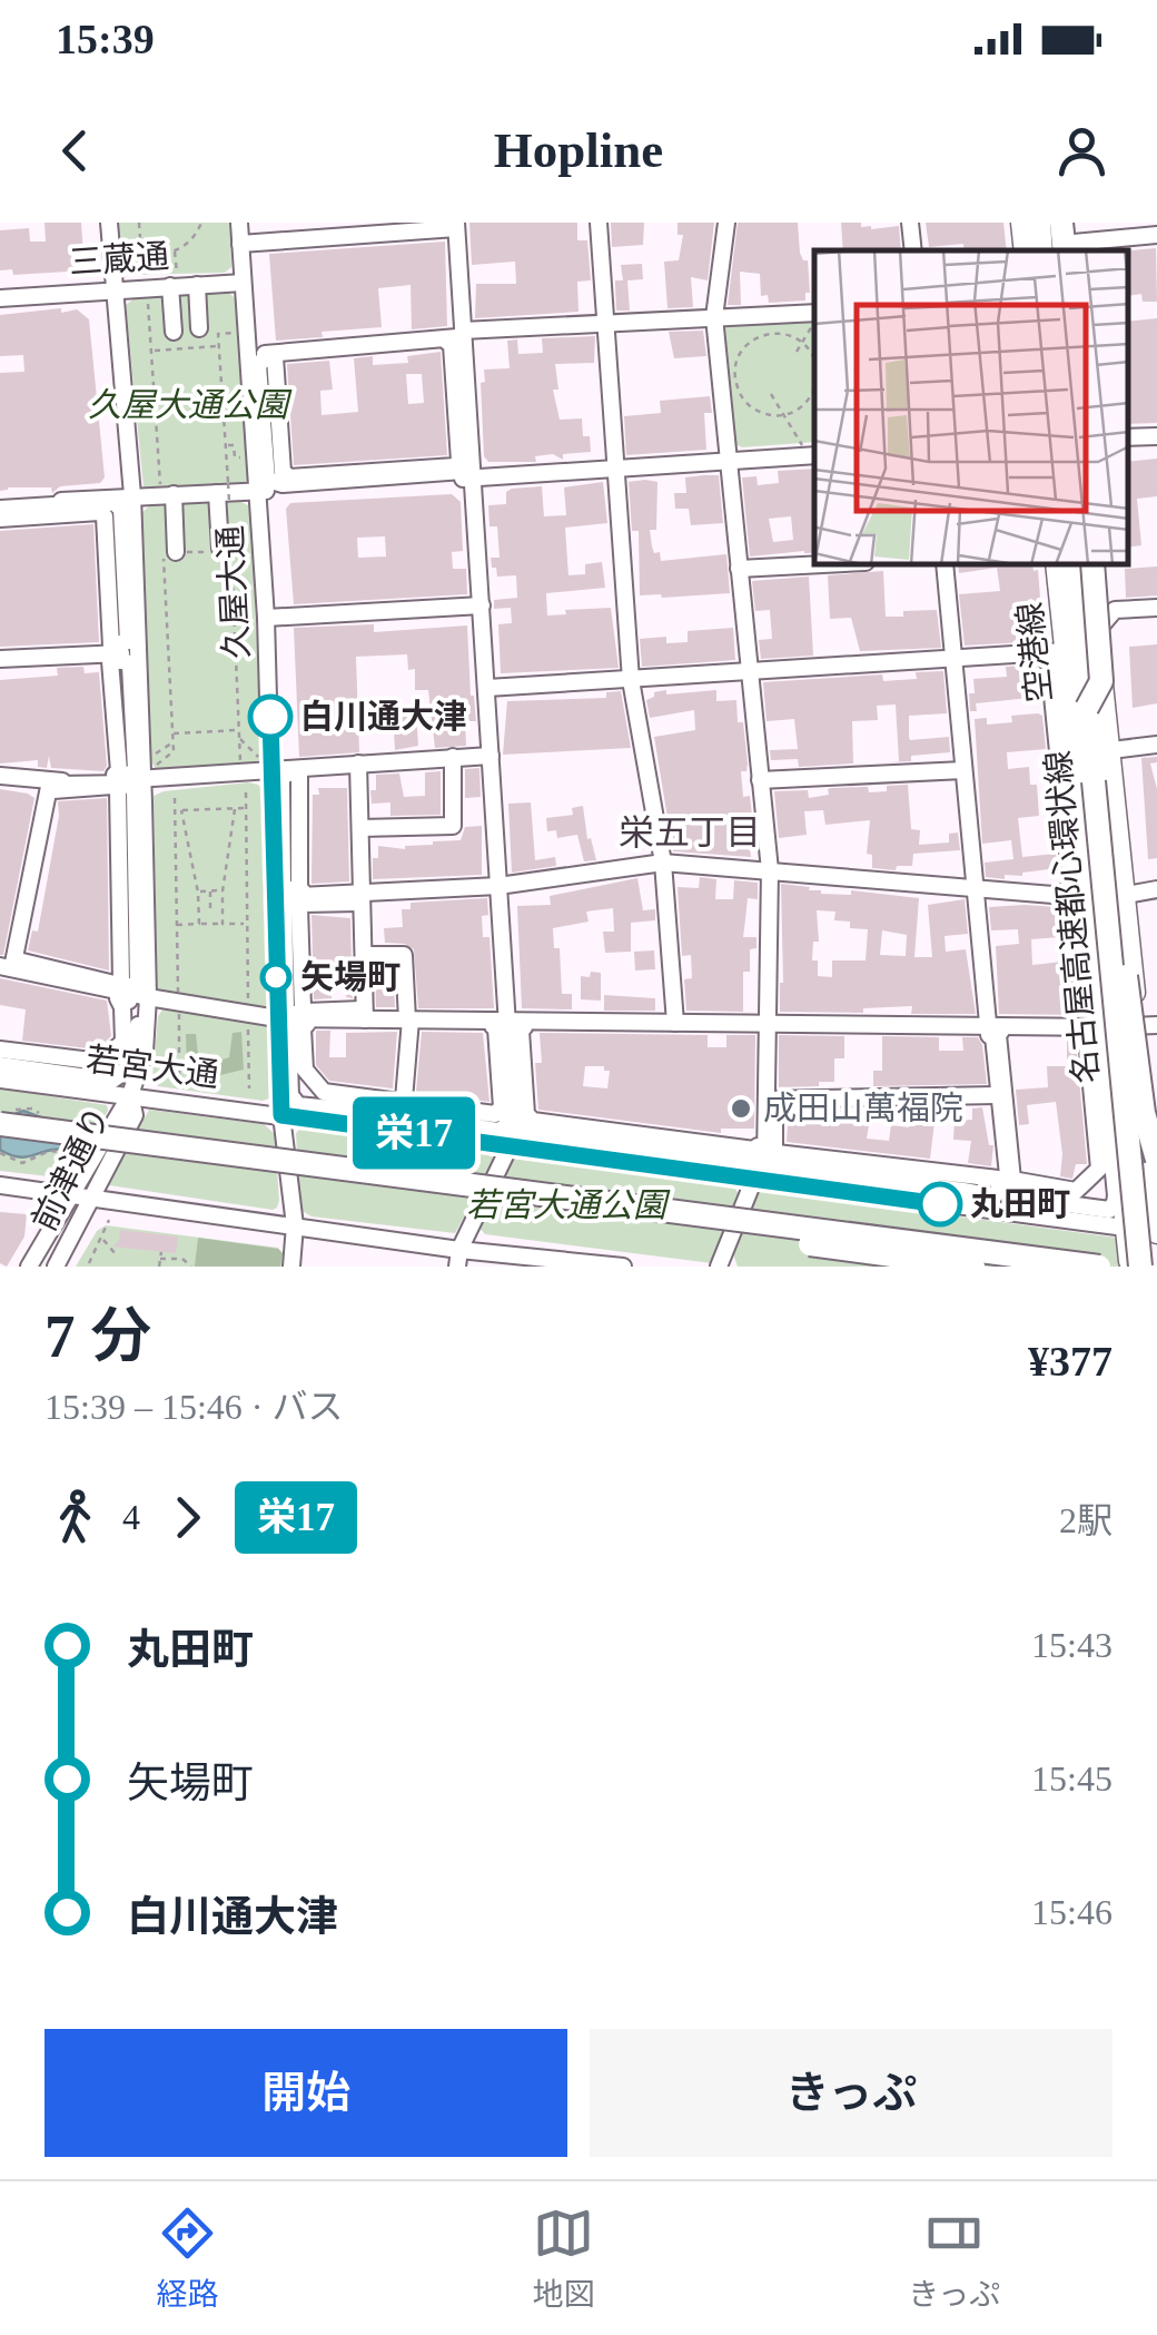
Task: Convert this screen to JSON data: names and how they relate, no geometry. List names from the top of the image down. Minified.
{"streets":{"highway":["名古屋高速都心環状線"],"main road":["空港線"],"street":["三蔵通","久屋大通","若宮大通","前津通り"]},"crossings":[["三蔵通","久屋大通"],["久屋大通","若宮大通"],["空港線","若宮大通"],["若宮大通","前津通り"]],"districts":["栄五丁目"],"parks":["久屋大通公園","若宮大通公園"],"places":["白川通大津","矢場町","成田山萬福院","丸田町"],"lines":["bus line 栄17"],"page":{"status":"15:39","header":"Hopline","on_map":"栄17","heading":["7 分","15:39 – 15:46 · バス","¥377"],"legs":["4","栄17","2駅"],"list":[{"name":"丸田町","value":"15:43"},{"name":"矢場町","value":"15:45"},{"name":"白川通大津","value":"15:46"}],"buttons":["開始","きっぷ"],"tabs":["経路","地図","きっぷ"]}}
